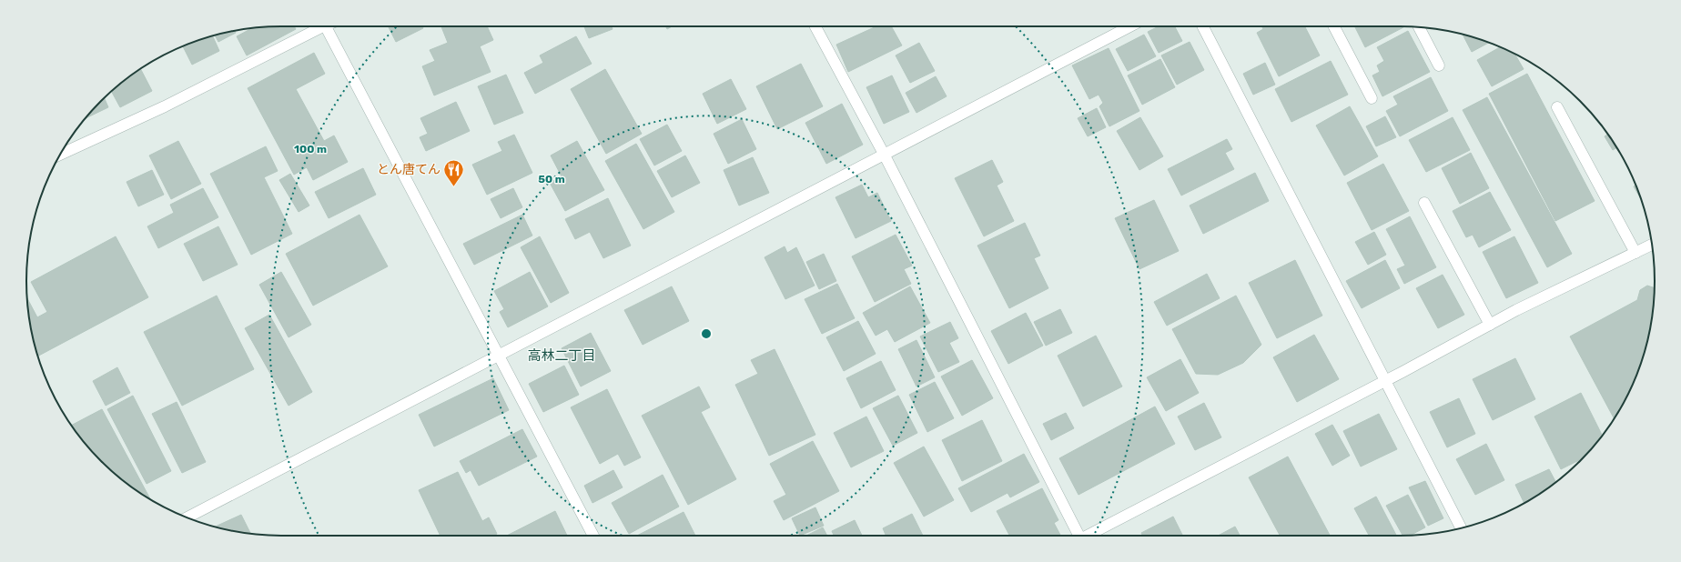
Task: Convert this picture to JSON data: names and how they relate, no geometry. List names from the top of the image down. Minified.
{"districts":["高林二丁目"],"places":{"restaurant":["とん唐てん"]},"rings":["100 m","50 m"]}
